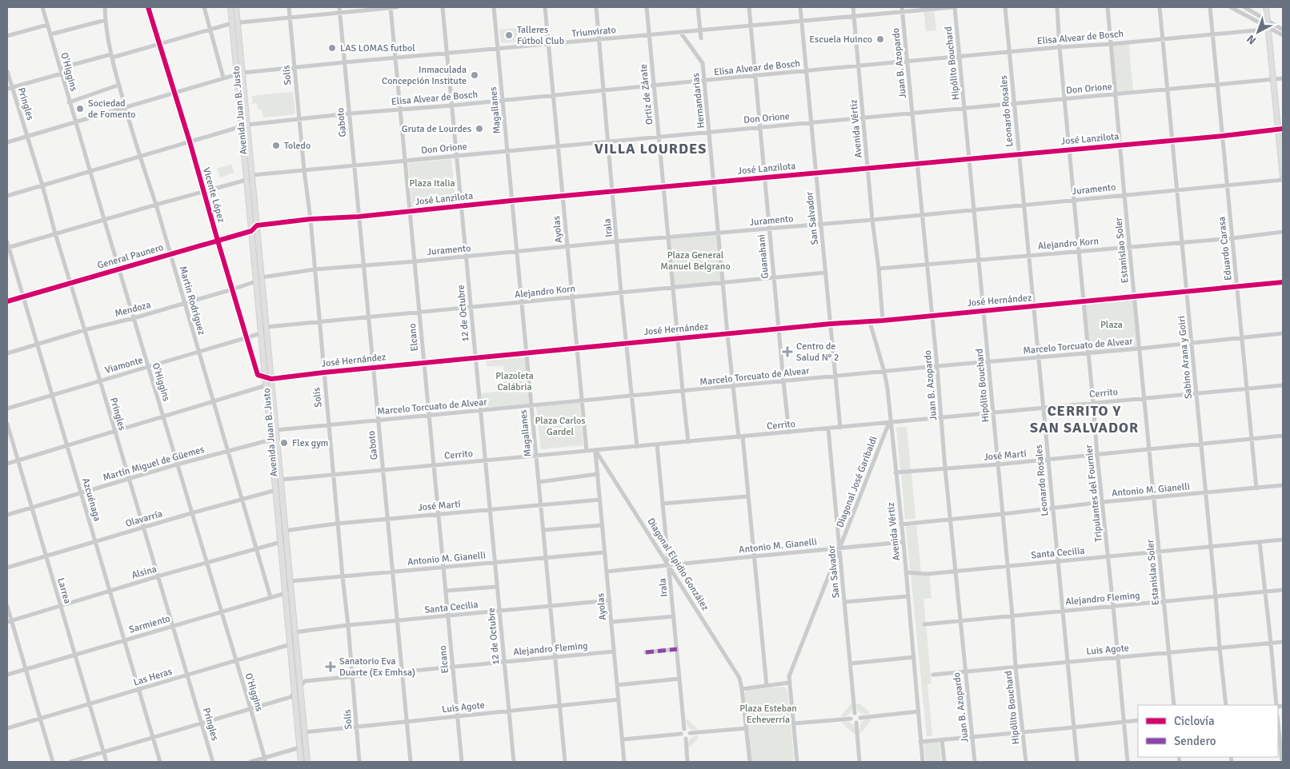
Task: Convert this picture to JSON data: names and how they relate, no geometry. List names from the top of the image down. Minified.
{"streets":{"main road":["Avenida Juan B. Justo"],"street":["Triunvirato","Elisa Alvear de Bosch","Juan B. Azopardo","Hipólito Bouchard","O'Higgins","Solís","Don Orione","Ortiz de Zárate","Hernandarias","Pringles","Magallanes","Leonardo Rosales","Gaboto","Avenida Vértiz","José Lanzilota","Juramento","Vicente López","San Salvador","Irala","Ayolas","Alejandro Korn","Eduardo Carasa","Estanislao Soler","General Paunero","Guanahani","Martín Rodríguez","José Hernández","Mendoza","12 de Octubre","Elcano","Marcelo Torcuato de Alvear","Sabino Arana y Goiri","Viamonte","Cerrito","José Martí","Martín Miguel de Güemes","Diagonal José Garibaldi","Antonio M. Gianelli","Tripulantes del Fournier","Azcuénaga","Olavarría","Santa Cecilia","Diagonal Elpidio González","Alsina","Larrea","Alejandro Fleming","Sarmiento","Luis Agote","Las Heras"]},"crossings":[["Triunvirato","Juan B. Azopardo"],["Triunvirato","Hipólito Bouchard"],["Triunvirato","O'Higgins"],["Triunvirato","Solís"],["Triunvirato","Ortiz de Zárate"],["Triunvirato","Hernandarias"],["Triunvirato","Pringles"],["Triunvirato","Avenida Juan B. Justo"],["Triunvirato","Magallanes"],["Triunvirato","Gaboto"],["Triunvirato","Avenida Vértiz"],["Triunvirato","Vicente López"],["Triunvirato","San Salvador"],["Triunvirato","Irala"],["Triunvirato","Ayolas"],["Triunvirato","Guanahani"],["Triunvirato","Martín Rodríguez"],["Triunvirato","12 de Octubre"],["Triunvirato","Elcano"],["Elisa Alvear de Bosch","Juan B. Azopardo"],["Elisa Alvear de Bosch","Hipólito Bouchard"],["Elisa Alvear de Bosch","O'Higgins"],["Elisa Alvear de Bosch","Solís"],["Elisa Alvear de Bosch","Ortiz de Zárate"],["Elisa Alvear de Bosch","Hernandarias"],["Elisa Alvear de Bosch","Pringles"],["Elisa Alvear de Bosch","Avenida Juan B. Justo"],["Elisa Alvear de Bosch","Magallanes"],["Elisa Alvear de Bosch","Leonardo Rosales"],["Elisa Alvear de Bosch","Gaboto"],["Elisa Alvear de Bosch","Avenida Vértiz"],["Elisa Alvear de Bosch","Vicente López"],["Elisa Alvear de Bosch","San Salvador"],["Elisa Alvear de Bosch","Irala"],["Elisa Alvear de Bosch","Ayolas"],["Elisa Alvear de Bosch","Eduardo Carasa"],["Elisa Alvear de Bosch","Estanislao Soler"],["Elisa Alvear de Bosch","Guanahani"],["Elisa Alvear de Bosch","Martín Rodríguez"],["Elisa Alvear de Bosch","12 de Octubre"],["Elisa Alvear de Bosch","Elcano"],["Elisa Alvear de Bosch","Sabino Arana y Goiri"],["Elisa Alvear de Bosch","Tripulantes del Fournier"],["Juan B. Azopardo","Don Orione"],["Juan B. Azopardo","José Lanzilota"],["Juan B. Azopardo","Juramento"],["Juan B. Azopardo","Alejandro Korn"],["Juan B. Azopardo","José Hernández"],["Juan B. Azopardo","Marcelo Torcuato de Alvear"],["Juan B. Azopardo","Cerrito"],["Juan B. Azopardo","José Martí"],["Juan B. Azopardo","Antonio M. Gianelli"],["Juan B. Azopardo","Santa Cecilia"],["Juan B. Azopardo","Alejandro Fleming"],["Juan B. Azopardo","Luis Agote"],["Hipólito Bouchard","Don Orione"],["Hipólito Bouchard","José Lanzilota"],["Hipólito Bouchard","Juramento"],["Hipólito Bouchard","Alejandro Korn"],["Hipólito Bouchard","José Hernández"],["Hipólito Bouchard","Marcelo Torcuato de Alvear"],["Hipólito Bouchard","Cerrito"],["Hipólito Bouchard","José Martí"],["Hipólito Bouchard","Antonio M. Gianelli"],["Hipólito Bouchard","Santa Cecilia"],["Hipólito Bouchard","Alejandro Fleming"],["Hipólito Bouchard","Luis Agote"],["O'Higgins","General Paunero"],["O'Higgins","Mendoza"],["O'Higgins","Viamonte"],["O'Higgins","Martín Miguel de Güemes"],["O'Higgins","Olavarría"],["O'Higgins","Alsina"],["O'Higgins","Sarmiento"],["O'Higgins","Las Heras"],["Solís","Don Orione"],["Solís","José Lanzilota"],["Solís","Juramento"],["Solís","Alejandro Korn"],["Solís","José Hernández"],["Solís","Marcelo Torcuato de Alvear"],["Solís","Cerrito"],["Solís","José Martí"],["Solís","Antonio M. Gianelli"],["Solís","Santa Cecilia"],["Solís","Alejandro Fleming"],["Solís","Luis Agote"],["Don Orione","Ortiz de Zárate"],["Don Orione","Hernandarias"],["Don Orione","Avenida Juan B. Justo"],["Don Orione","Magallanes"],["Don Orione","Leonardo Rosales"],["Don Orione","Gaboto"],["Don Orione","Avenida Vértiz"],["Don Orione","San Salvador"],["Don Orione","Irala"],["Don Orione","Ayolas"],["Don Orione","Eduardo Carasa"],["Don Orione","Estanislao Soler"],["Don Orione","Guanahani"],["Don Orione","12 de Octubre"],["Don Orione","Elcano"],["Don Orione","Sabino Arana y Goiri"],["Don Orione","Tripulantes del Fournier"],["Ortiz de Zárate","José Lanzilota"],["Ortiz de Zárate","Juramento"],["Ortiz de Zárate","Alejandro Korn"],["Ortiz de Zárate","José Hernández"],["Ortiz de Zárate","Marcelo Torcuato de Alvear"],["Ortiz de Zárate","Cerrito"],["Hernandarias","José Lanzilota"],["Hernandarias","Juramento"],["Hernandarias","Alejandro Korn"],["Hernandarias","José Hernández"],["Hernandarias","Marcelo Torcuato de Alvear"],["Hernandarias","Cerrito"],["Hernandarias","Antonio M. Gianelli"],["Pringles","General Paunero"],["Pringles","Mendoza"],["Pringles","Viamonte"],["Pringles","Martín Miguel de Güemes"],["Pringles","Olavarría"],["Pringles","Alsina"],["Pringles","Sarmiento"],["Pringles","Las Heras"],["Avenida Juan B. Justo","José Lanzilota"],["Avenida Juan B. Justo","Juramento"],["Avenida Juan B. Justo","Vicente López"],["Avenida Juan B. Justo","Alejandro Korn"],["Avenida Juan B. Justo","General Paunero"],["Avenida Juan B. Justo","José Hernández"],["Avenida Juan B. Justo","Mendoza"],["Avenida Juan B. Justo","Marcelo Torcuato de Alvear"],["Avenida Juan B. Justo","Viamonte"],["Avenida Juan B. Justo","Cerrito"],["Avenida Juan B. Justo","José Martí"],["Avenida Juan B. Justo","Martín Miguel de Güemes"],["Avenida Juan B. Justo","Antonio M. Gianelli"],["Avenida Juan B. Justo","Olavarría"],["Avenida Juan B. Justo","Santa Cecilia"],["Avenida Juan B. Justo","Alsina"],["Avenida Juan B. Justo","Alejandro Fleming"],["Avenida Juan B. Justo","Sarmiento"],["Avenida Juan B. Justo","Luis Agote"],["Avenida Juan B. Justo","Las Heras"],["Magallanes","José Lanzilota"],["Magallanes","Juramento"],["Magallanes","Alejandro Korn"],["Magallanes","José Hernández"],["Magallanes","Marcelo Torcuato de Alvear"],["Magallanes","Cerrito"],["Magallanes","José Martí"],["Magallanes","Antonio M. Gianelli"],["Magallanes","Santa Cecilia"],["Magallanes","Alejandro Fleming"],["Magallanes","Luis Agote"],["Leonardo Rosales","José Lanzilota"],["Leonardo Rosales","Juramento"],["Leonardo Rosales","Alejandro Korn"],["Leonardo Rosales","José Hernández"],["Leonardo Rosales","Marcelo Torcuato de Alvear"],["Leonardo Rosales","Cerrito"],["Leonardo Rosales","José Martí"],["Leonardo Rosales","Antonio M. Gianelli"],["Leonardo Rosales","Santa Cecilia"],["Leonardo Rosales","Alejandro Fleming"],["Leonardo Rosales","Luis Agote"],["Gaboto","José Lanzilota"],["Gaboto","Juramento"],["Gaboto","Alejandro Korn"],["Gaboto","José Hernández"],["Gaboto","Marcelo Torcuato de Alvear"],["Gaboto","Cerrito"],["Gaboto","José Martí"],["Gaboto","Antonio M. Gianelli"],["Gaboto","Santa Cecilia"],["Gaboto","Alejandro Fleming"],["Gaboto","Luis Agote"],["Avenida Vértiz","José Lanzilota"],["Avenida Vértiz","Juramento"],["Avenida Vértiz","Alejandro Korn"],["Avenida Vértiz","José Hernández"],["Avenida Vértiz","Marcelo Torcuato de Alvear"],["Avenida Vértiz","Cerrito"],["Avenida Vértiz","José Martí"],["Avenida Vértiz","Diagonal José Garibaldi"],["Avenida Vértiz","Antonio M. Gianelli"],["Avenida Vértiz","Santa Cecilia"],["José Lanzilota","San Salvador"],["José Lanzilota","Irala"],["José Lanzilota","Ayolas"],["José Lanzilota","Eduardo Carasa"],["José Lanzilota","Estanislao Soler"],["José Lanzilota","General Paunero"],["José Lanzilota","Guanahani"],["José Lanzilota","12 de Octubre"],["José Lanzilota","Elcano"],["José Lanzilota","Sabino Arana y Goiri"],["José Lanzilota","Tripulantes del Fournier"],["Juramento","San Salvador"],["Juramento","Irala"],["Juramento","Ayolas"],["Juramento","Eduardo Carasa"],["Juramento","Estanislao Soler"],["Juramento","Guanahani"],["Juramento","Mendoza"],["Juramento","12 de Octubre"],["Juramento","Elcano"],["Juramento","Sabino Arana y Goiri"],["Juramento","Tripulantes del Fournier"],["Vicente López","General Paunero"],["Vicente López","Mendoza"],["Vicente López","Viamonte"],["San Salvador","Alejandro Korn"],["San Salvador","José Hernández"],["San Salvador","Marcelo Torcuato de Alvear"],["San Salvador","Cerrito"],["San Salvador","Diagonal José Garibaldi"],["San Salvador","Antonio M. Gianelli"],["Irala","Alejandro Korn"],["Irala","José Hernández"],["Irala","Marcelo Torcuato de Alvear"],["Irala","Cerrito"],["Irala","Antonio M. Gianelli"],["Irala","Diagonal Elpidio González"],["Ayolas","Alejandro Korn"],["Ayolas","José Hernández"],["Ayolas","Marcelo Torcuato de Alvear"],["Ayolas","Cerrito"],["Ayolas","José Martí"],["Ayolas","Antonio M. Gianelli"],["Ayolas","Santa Cecilia"],["Ayolas","Diagonal Elpidio González"],["Ayolas","Alejandro Fleming"],["Ayolas","Luis Agote"],["Alejandro Korn","Eduardo Carasa"],["Alejandro Korn","Estanislao Soler"],["Alejandro Korn","Guanahani"],["Alejandro Korn","12 de Octubre"],["Alejandro Korn","Elcano"],["Alejandro Korn","Sabino Arana y Goiri"],["Alejandro Korn","Tripulantes del Fournier"],["Eduardo Carasa","Marcelo Torcuato de Alvear"],["Eduardo Carasa","Cerrito"],["Eduardo Carasa","José Martí"],["Eduardo Carasa","Antonio M. Gianelli"],["Estanislao Soler","José Hernández"],["Estanislao Soler","Marcelo Torcuato de Alvear"],["Estanislao Soler","Cerrito"],["Estanislao Soler","José Martí"],["Estanislao Soler","Antonio M. Gianelli"],["Estanislao Soler","Santa Cecilia"],["Estanislao Soler","Alejandro Fleming"],["Estanislao Soler","Luis Agote"],["General Paunero","Martín Rodríguez"],["General Paunero","Azcuénaga"],["Guanahani","José Hernández"],["Guanahani","Marcelo Torcuato de Alvear"],["Guanahani","Cerrito"],["Martín Rodríguez","Mendoza"],["Martín Rodríguez","Viamonte"],["Martín Rodríguez","Martín Miguel de Güemes"],["Martín Rodríguez","Olavarría"],["Martín Rodríguez","Alsina"],["Martín Rodríguez","Sarmiento"],["José Hernández","12 de Octubre"],["José Hernández","Elcano"],["José Hernández","Tripulantes del Fournier"],["Mendoza","Azcuénaga"],["12 de Octubre","Marcelo Torcuato de Alvear"],["12 de Octubre","Cerrito"],["12 de Octubre","José Martí"],["12 de Octubre","Antonio M. Gianelli"],["12 de Octubre","Santa Cecilia"],["12 de Octubre","Alejandro Fleming"],["12 de Octubre","Luis Agote"],["Elcano","Marcelo Torcuato de Alvear"],["Elcano","Cerrito"],["Elcano","José Martí"],["Elcano","Antonio M. Gianelli"],["Elcano","Santa Cecilia"],["Elcano","Alejandro Fleming"],["Elcano","Luis Agote"],["Marcelo Torcuato de Alvear","Sabino Arana y Goiri"],["Marcelo Torcuato de Alvear","Tripulantes del Fournier"],["Sabino Arana y Goiri","Cerrito"],["Sabino Arana y Goiri","José Martí"],["Sabino Arana y Goiri","Antonio M. Gianelli"],["Sabino Arana y Goiri","Santa Cecilia"],["Sabino Arana y Goiri","Alejandro Fleming"],["Sabino Arana y Goiri","Luis Agote"],["Viamonte","Azcuénaga"],["Cerrito","Diagonal José Garibaldi"],["Cerrito","Tripulantes del Fournier"],["Cerrito","Diagonal Elpidio González"],["José Martí","Tripulantes del Fournier"],["Martín Miguel de Güemes","Azcuénaga"],["Martín Miguel de Güemes","Larrea"],["Diagonal José Garibaldi","Antonio M. Gianelli"],["Antonio M. Gianelli","Tripulantes del Fournier"],["Antonio M. Gianelli","Diagonal Elpidio González"],["Tripulantes del Fournier","Santa Cecilia"],["Tripulantes del Fournier","Alejandro Fleming"],["Tripulantes del Fournier","Luis Agote"],["Azcuénaga","Olavarría"],["Azcuénaga","Alsina"],["Azcuénaga","Sarmiento"],["Azcuénaga","Las Heras"],["Olavarría","Larrea"],["Alsina","Larrea"],["Larrea","Sarmiento"],["Larrea","Las Heras"]],"districts":["VILLA LOURDES","CERRITO Y SAN SALVADOR"],"parks":["Plaza Italia","Plaza General Manuel Belgrano","Plaza","Plazoleta Calábria","Plaza Carlos Gardel","Plaza Esteban Echeverría"],"places":{"other":["Talleres Fútbol Club","Escuela Huinco","LAS LOMAS futbol","Inmaculada Concepción Institute","Sociedad de Fomento","Gruta de Lourdes","Toledo","Flex gym"],"health":["Centro de Salud N° 2","Sanatorio Eva Duarte (Ex Emhsa)"]},"legend":["Ciclovía","Sendero"],"north":"bottom left"}
